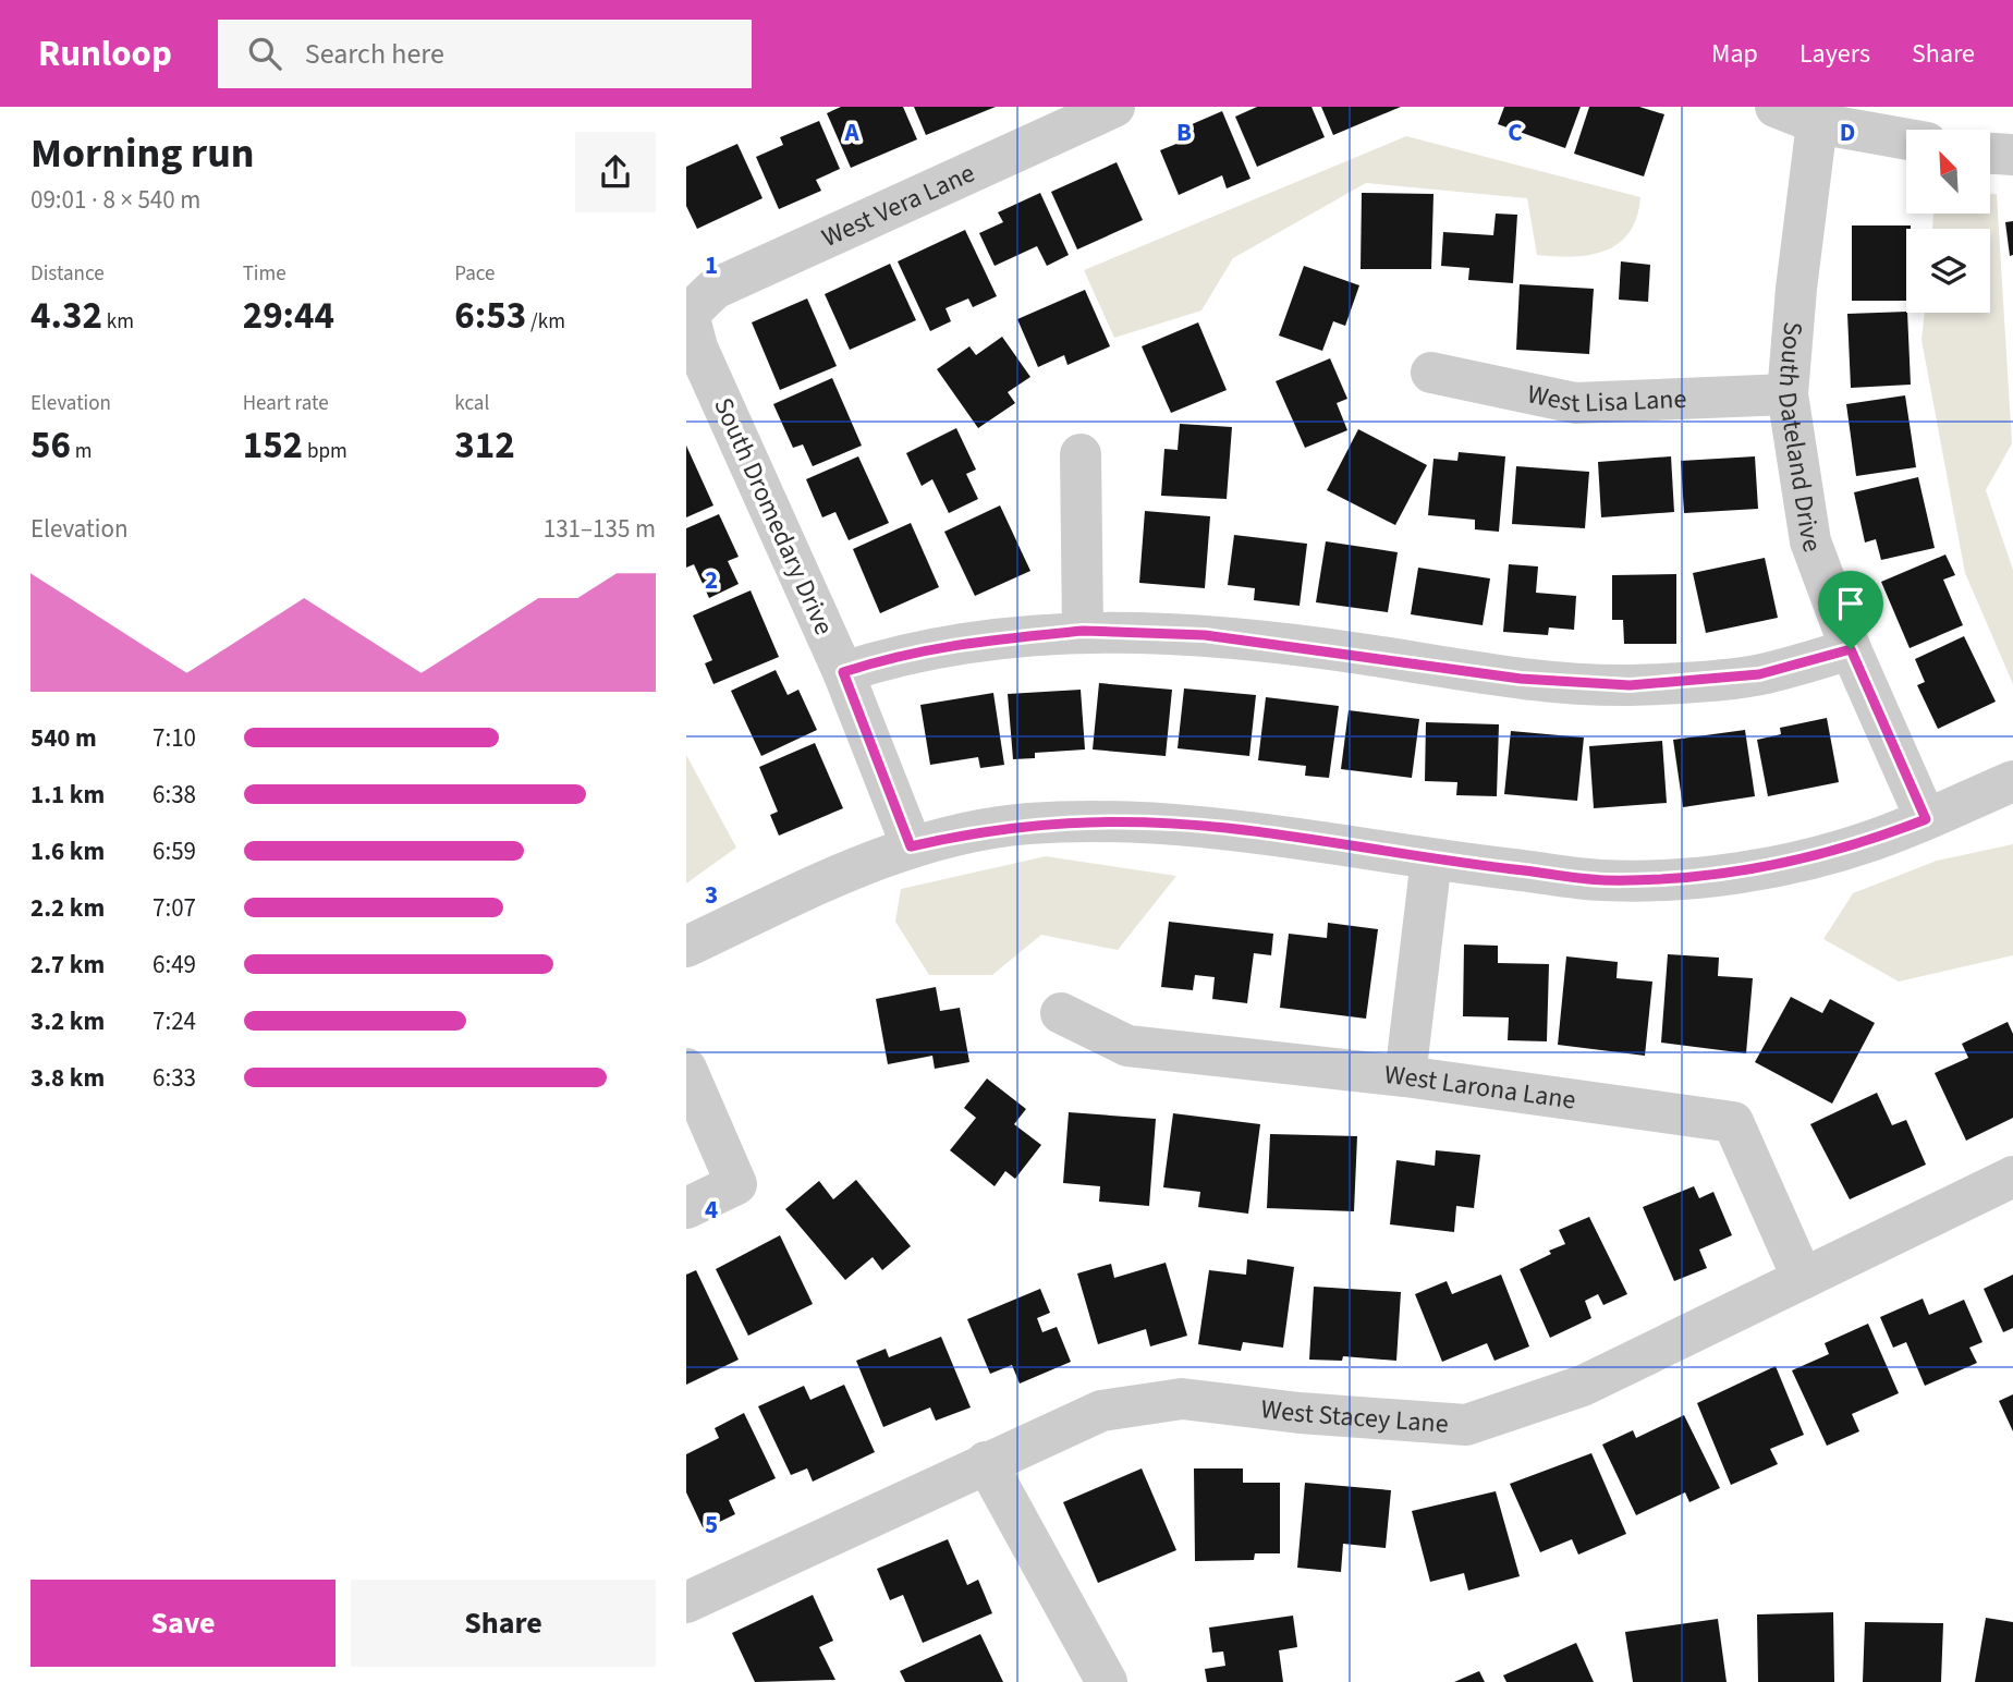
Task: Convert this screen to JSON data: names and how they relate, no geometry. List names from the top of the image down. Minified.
{"streets":{"street":["West Vera Lane","West Lisa Lane","South Dateland Drive","South Dromedary Drive","West Larona Lane","West Stacey Lane"]},"crossings":[["West Vera Lane","South Dromedary Drive"],["West Lisa Lane","South Dateland Drive"],["West Larona Lane","West Stacey Lane"]],"north":"top left","page":{"header":"Runloop","search":"Search here","nav":["Map","Layers","Share"],"heading":["Morning run","09:01 · 8 × 540 m"],"stats":[["Distance","4.32 km"],["Time","29:44"],["Pace","6:53 /km"],["Elevation","56 m"],["Heart rate","152 bpm"],["kcal","312"]],"chart":["Elevation","131–135 m"],"list":[{"name":"540 m","note":"7:10"},{"name":"1.1 km","note":"6:38"},{"name":"1.6 km","note":"6:59"},{"name":"2.2 km","note":"7:07"},{"name":"2.7 km","note":"6:49"},{"name":"3.2 km","note":"7:24"},{"name":"3.8 km","note":"6:33"}],"buttons":["Save","Share"]},"grid":{"columns":["A","B","C","D"],"rows":["1","2","3","4","5"]}}
